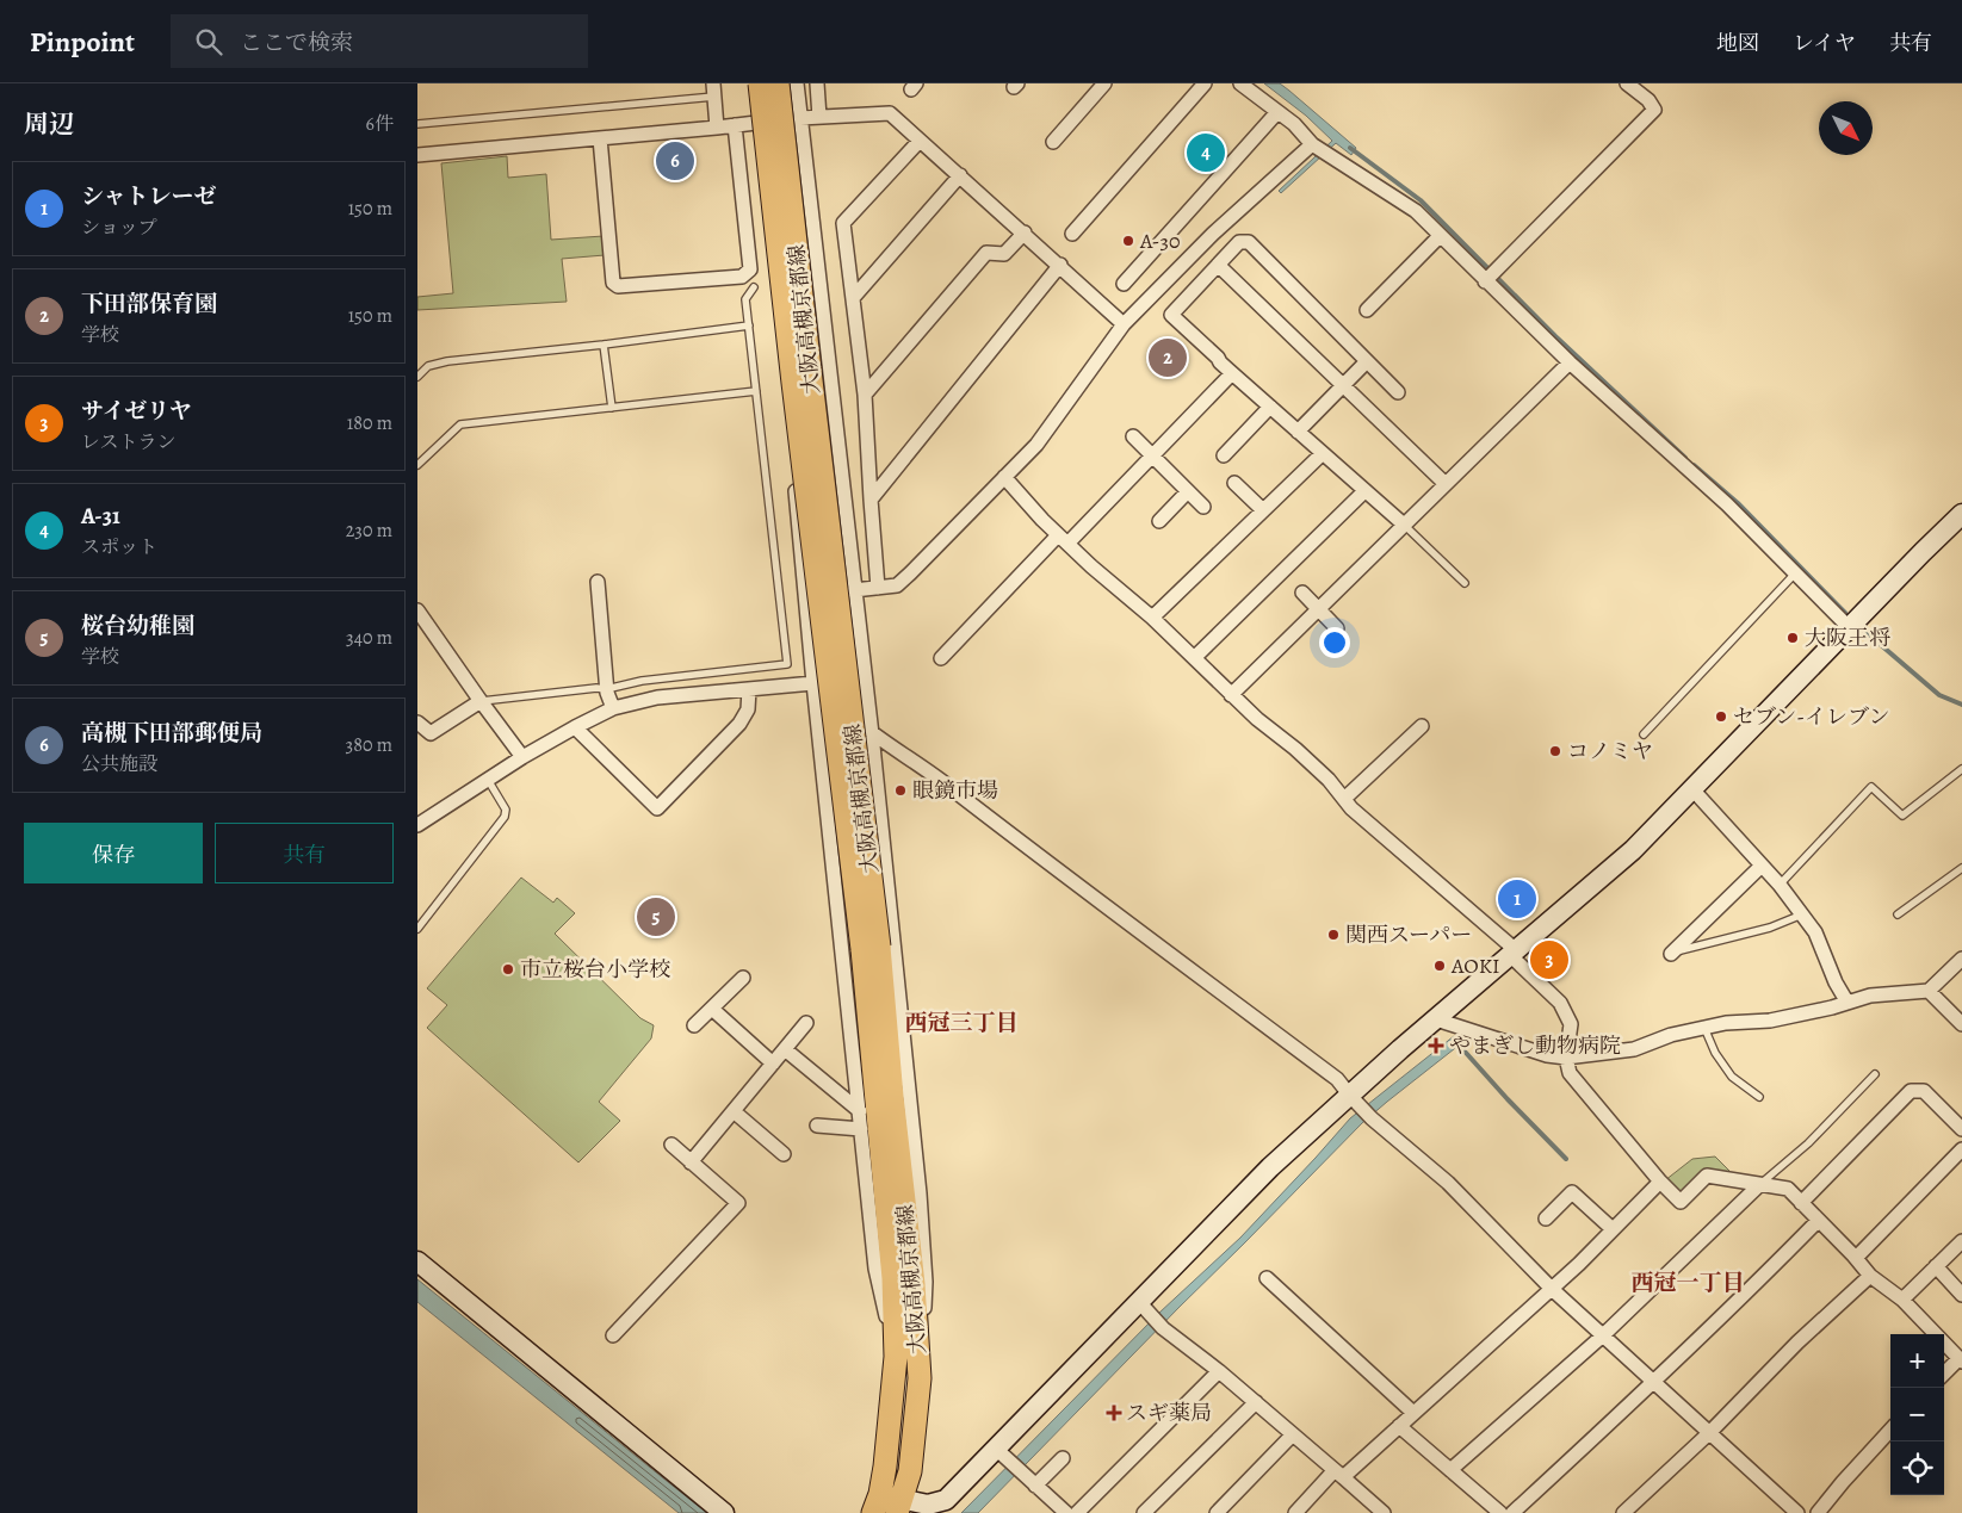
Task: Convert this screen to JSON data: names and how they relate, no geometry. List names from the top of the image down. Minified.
{"streets":{"main road":["大阪高槻京都線"]},"districts":["西冠三丁目","西冠一丁目"],"places":{"other":["A-30","大阪王将","セブン-イレブン","コノミヤ","眼鏡市場","関西スーパー","AOKI","市立桜台小学校"],"health":["やまぎし動物病院","スギ薬局"]},"north":"bottom right","page":{"header":"Pinpoint","search":"ここで検索","nav":["地図","レイヤ","共有"],"heading":["周辺","6件"],"pins":["4","6","2","1","5","3"],"list":[{"mark":"1","name":"シャトレーゼ","note":"ショップ","value":"150 m"},{"mark":"2","name":"下田部保育園","note":"学校","value":"150 m"},{"mark":"3","name":"サイゼリヤ","note":"レストラン","value":"180 m"},{"mark":"4","name":"A-31","note":"スポット","value":"230 m"},{"mark":"5","name":"桜台幼稚園","note":"学校","value":"340 m"},{"mark":"6","name":"高槻下田部郵便局","note":"公共施設","value":"380 m"}],"buttons":["保存","共有"],"map_buttons":["+","−"]}}
